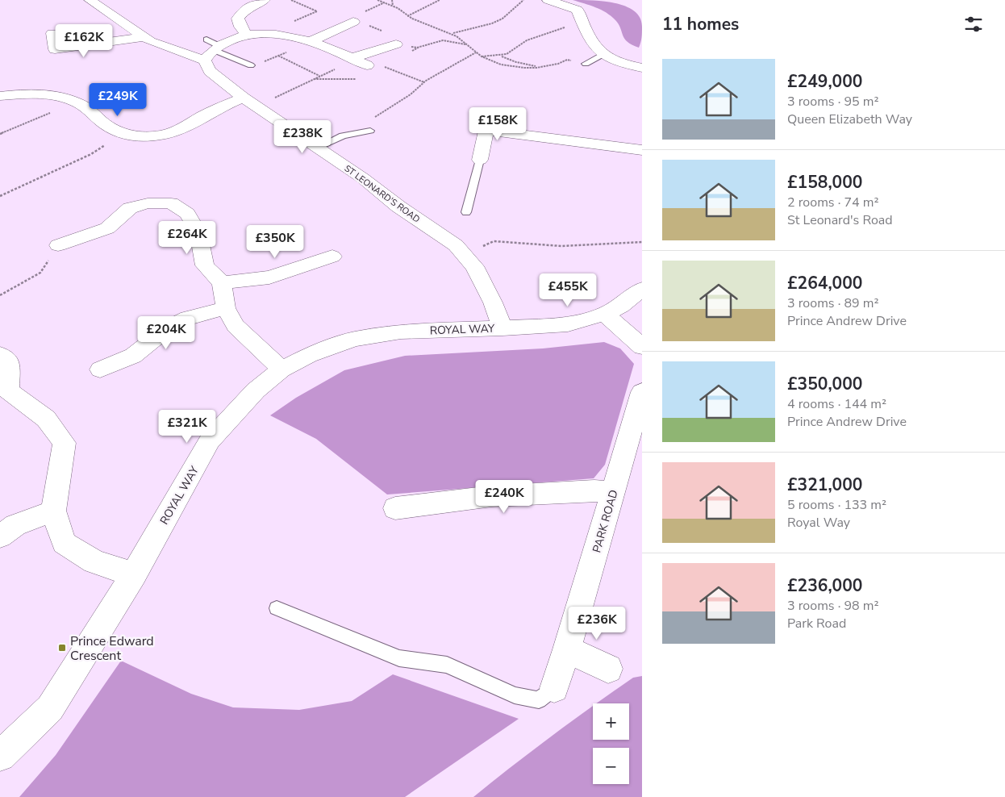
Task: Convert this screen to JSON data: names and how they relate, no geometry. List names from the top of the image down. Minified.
{"streets":{"street":["ST LEONARD'S ROAD","ROYAL WAY","PARK ROAD"]},"crossings":[["ST LEONARD'S ROAD","ROYAL WAY"]],"places":{"transit":["Prince Edward Crescent"]},"page":{"heading":"11 homes","price":["£162K","£249K","£158K","£238K","£264K","£350K","£455K","£204K","£321K","£240K","£236K"],"list":[{"name":"£249,000","note":"3 rooms · 95 m² · Queen Elizabeth Way"},{"name":"£158,000","note":"2 rooms · 74 m² · St Leonard's Road"},{"name":"£264,000","note":"3 rooms · 89 m² · Prince Andrew Drive"},{"name":"£350,000","note":"4 rooms · 144 m² · Prince Andrew Drive"},{"name":"£321,000","note":"5 rooms · 133 m² · Royal Way"},{"name":"£236,000","note":"3 rooms · 98 m² · Park Road"}],"map_buttons":["+","−"]}}
